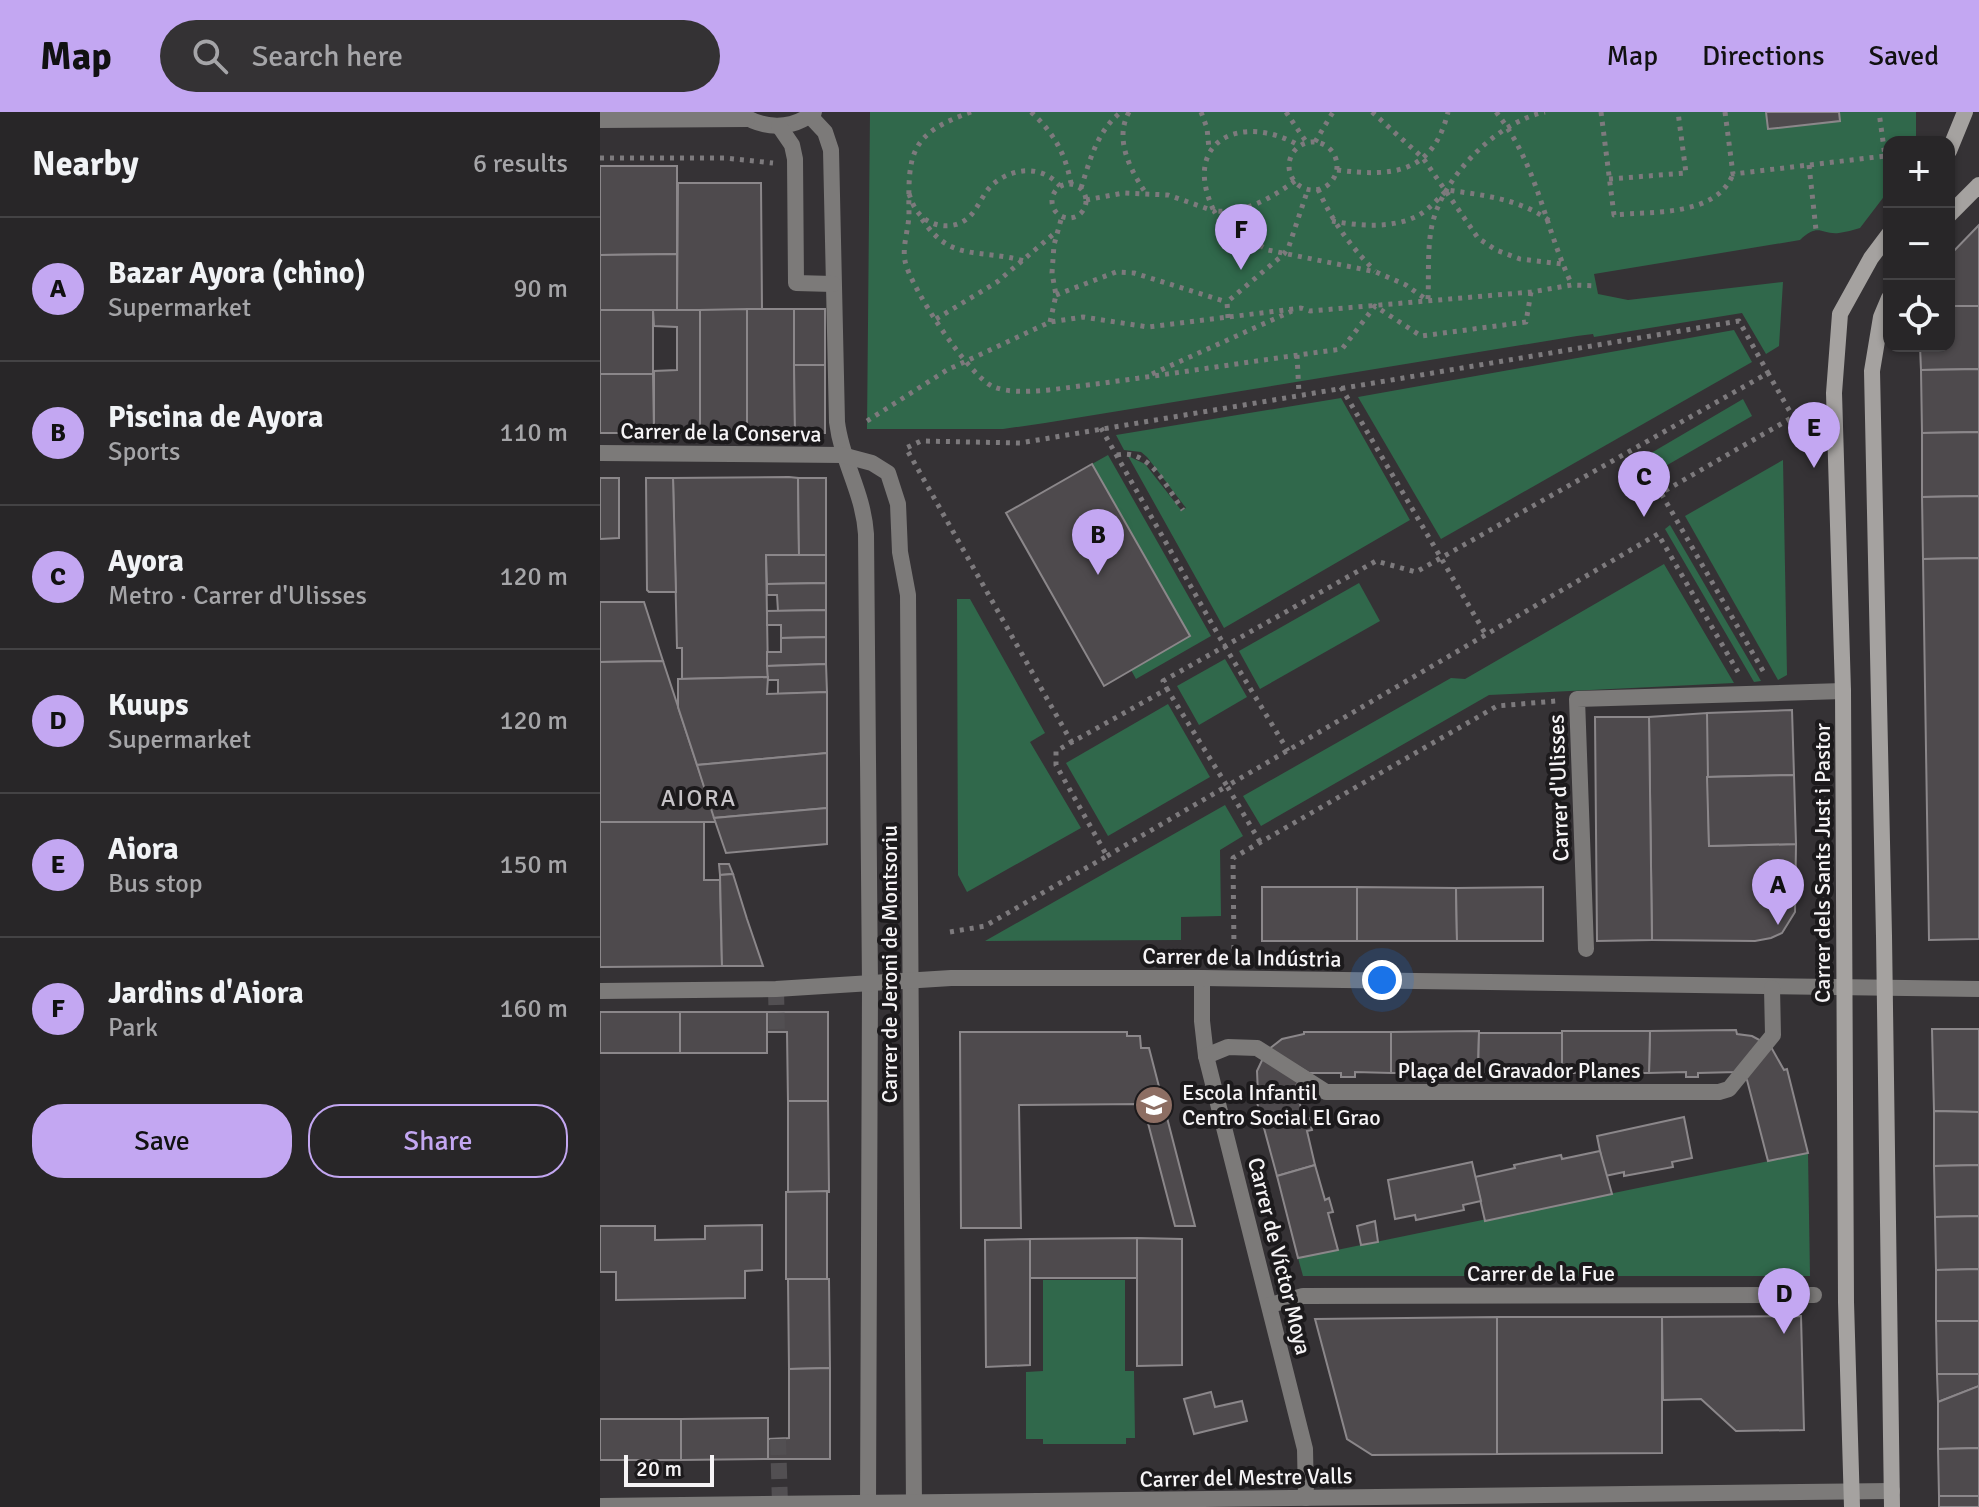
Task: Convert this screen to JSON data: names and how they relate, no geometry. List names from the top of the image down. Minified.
{"streets":{"street":["Carrer de la Conserva","Carrer d'Ulisses","Carrer dels Sants Just i Pastor","Carrer de la Indústria","Carrer de Jeroni de Montsoriu","Plaça del Gravador Planes","Carrer de Víctor Moya","Carrer de la Fue","Carrer del Mestre Valls"]},"crossings":[["Carrer de la Conserva","Carrer de Jeroni de Montsoriu"],["Carrer d'Ulisses","Carrer dels Sants Just i Pastor"],["Carrer dels Sants Just i Pastor","Carrer de la Indústria"],["Carrer dels Sants Just i Pastor","Carrer del Mestre Valls"],["Carrer de la Indústria","Carrer de Jeroni de Montsoriu"],["Carrer de la Indústria","Plaça del Gravador Planes"],["Carrer de la Indústria","Carrer de Víctor Moya"],["Carrer de Jeroni de Montsoriu","Carrer del Mestre Valls"],["Plaça del Gravador Planes","Carrer de Víctor Moya"],["Carrer de Víctor Moya","Carrer de la Fue"],["Carrer de Víctor Moya","Carrer del Mestre Valls"]],"districts":["AIORA"],"places":{"school or university":["Escola Infantil Centro Social El Grao"]},"scale_bar":"20 m","page":{"header":"Map","search":"Search here","nav":["Map","Directions","Saved"],"heading":["Nearby","6 results"],"map_buttons":["+","−"],"pins":["F","E","C","B","A","D"],"list":[{"mark":"A","name":"Bazar Ayora (chino)","note":"Supermarket","value":"90 m"},{"mark":"B","name":"Piscina de Ayora","note":"Sports","value":"110 m"},{"mark":"C","name":"Ayora","note":"Metro · Carrer d'Ulisses","value":"120 m"},{"mark":"D","name":"Kuups","note":"Supermarket","value":"120 m"},{"mark":"E","name":"Aiora","note":"Bus stop","value":"150 m"},{"mark":"F","name":"Jardins d'Aiora","note":"Park","value":"160 m"}],"buttons":["Save","Share"],"scale":"20 m"}}
